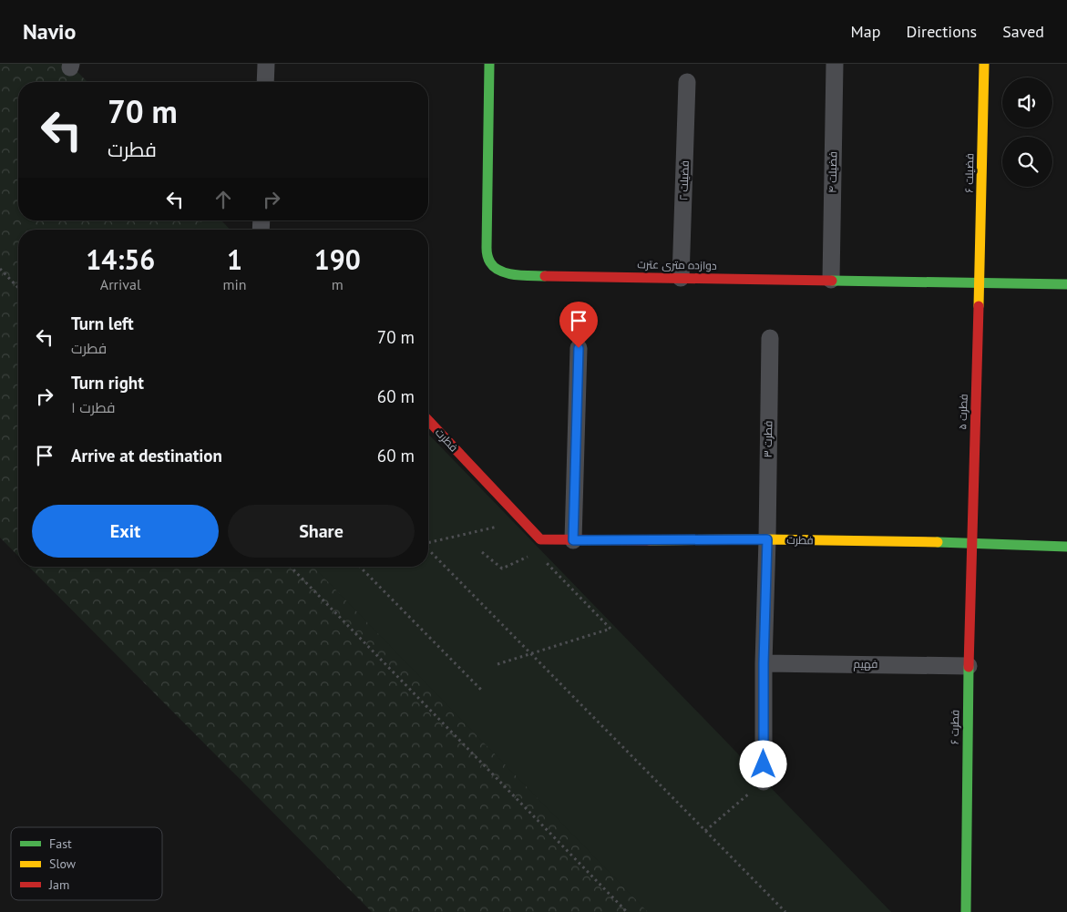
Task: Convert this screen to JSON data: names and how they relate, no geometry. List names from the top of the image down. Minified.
{"streets":{"street":["فضیلت ۴","فضیلت ۶","فضیلت ۲","دوازده متری عترت","فطرت ۵","فطرت ۳","فطرت","فهیم","فطرت ۶"]},"crossings":[["فضیلت ۴","دوازده متری عترت"],["فضیلت ۶","دوازده متری عترت"],["فضیلت ۶","فطرت ۵"],["فضیلت ۲","دوازده متری عترت"],["دوازده متری عترت","فطرت ۵"],["فطرت ۵","فطرت"],["فطرت ۵","فطرت ۶"],["فطرت ۳","فطرت"],["فطرت ۳","فهیم"],["فطرت","فطرت ۶"],["فهیم","فطرت ۶"]],"legend":["Fast","Slow","Jam"],"page":{"header":"Navio","nav":["Map","Directions","Saved"],"turn":["70 m","فطرت"],"eta":["14:56","Arrival","1","min","190","m"],"list":[{"name":"Turn left","note":"فطرت","value":"70 m"},{"name":"Turn right","note":"فطرت ۱","value":"60 m"},{"name":"Arrive at destination","value":"60 m"}],"buttons":["Exit","Share"]}}
